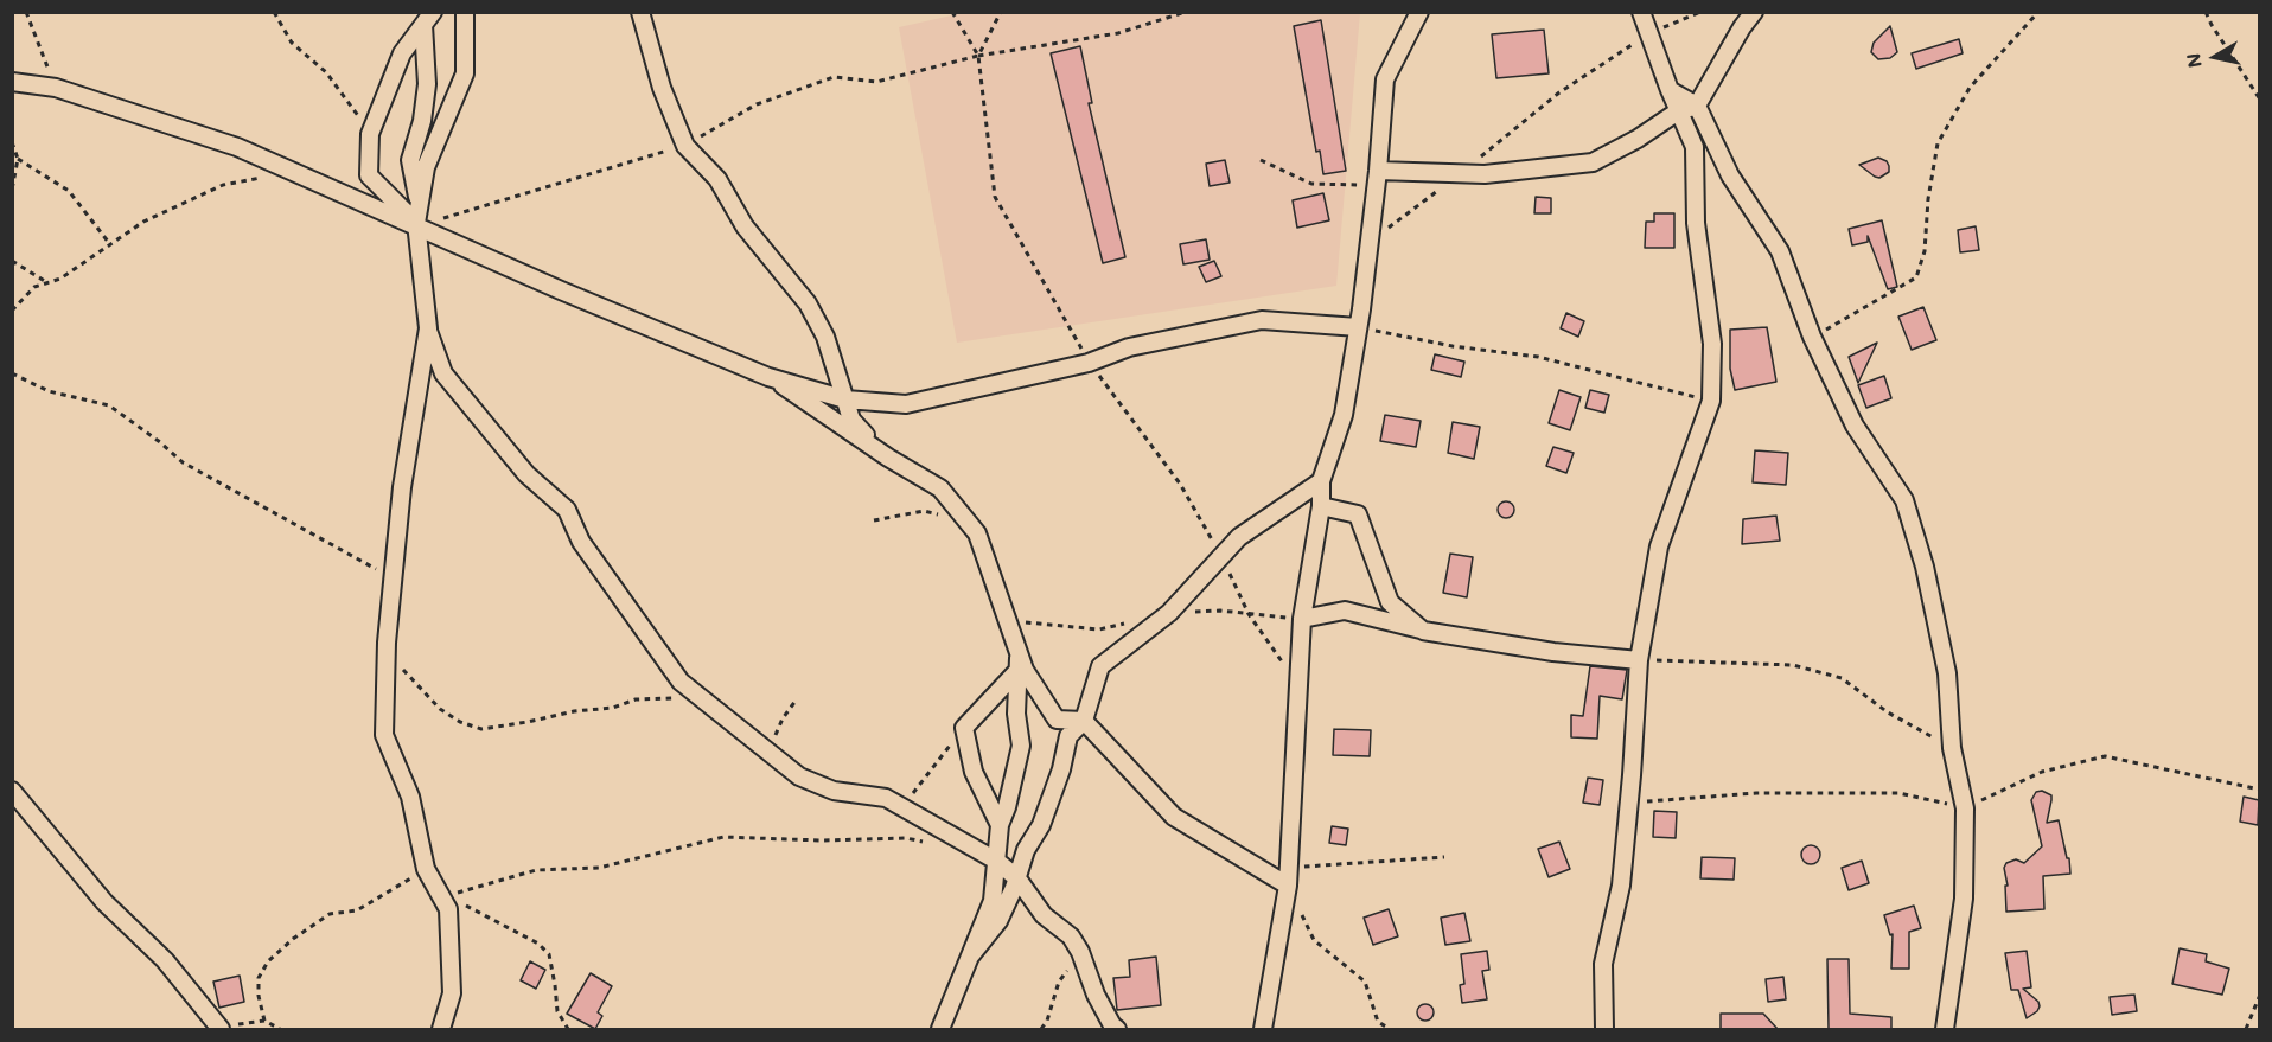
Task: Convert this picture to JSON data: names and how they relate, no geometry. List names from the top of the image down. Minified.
{"north":"left"}
